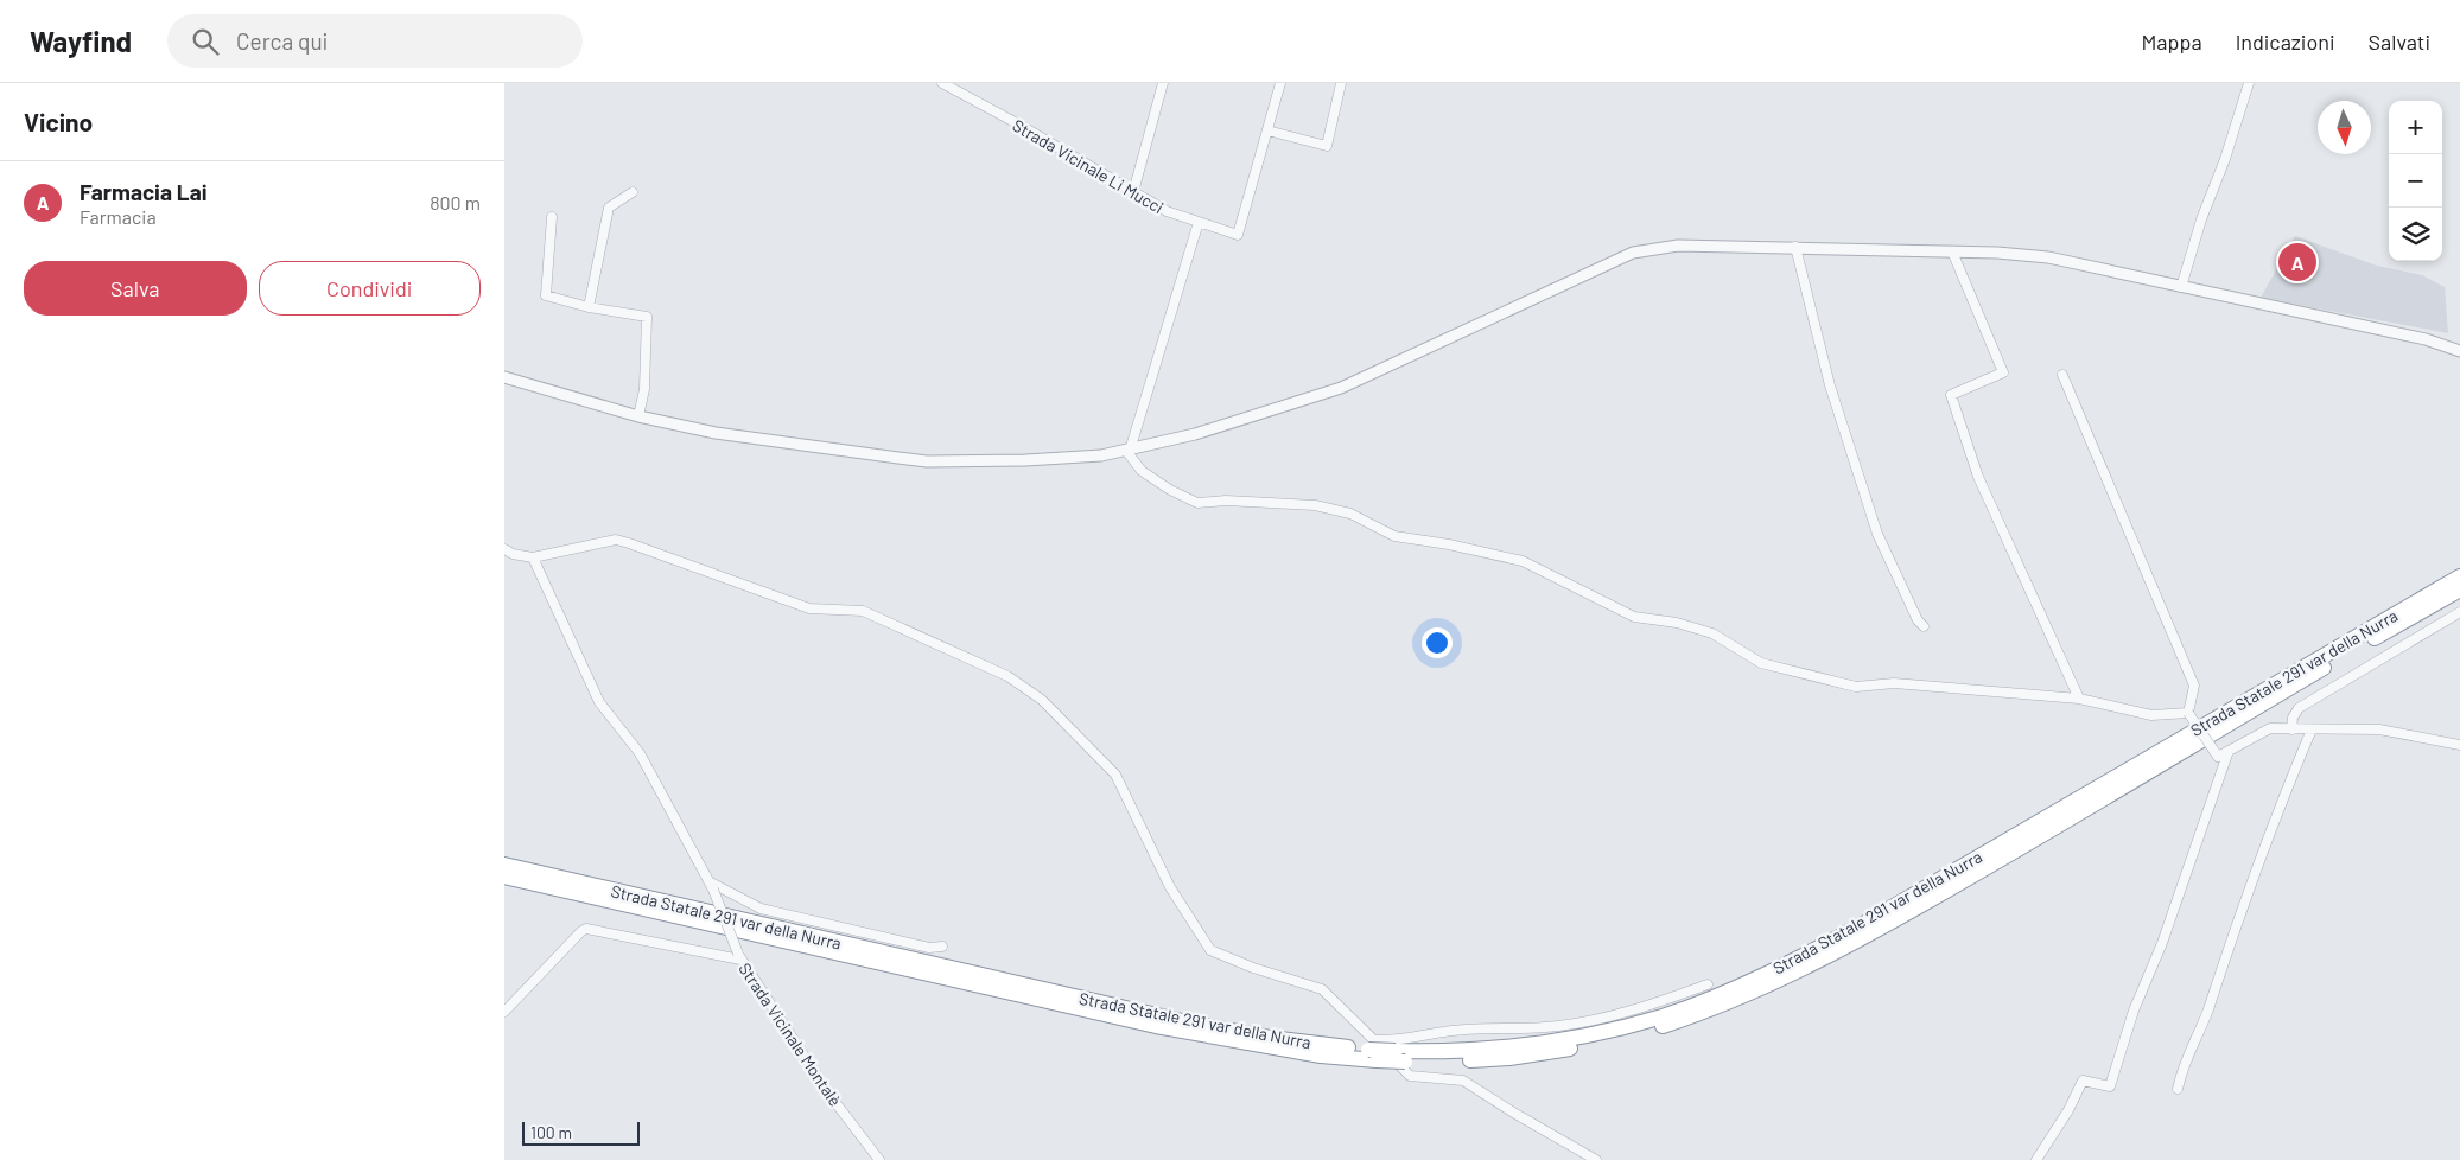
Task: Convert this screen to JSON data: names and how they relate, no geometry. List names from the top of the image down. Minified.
{"streets":{"highway":["Strada Statale 291 var della Nurra"],"street":["Strada Vicinale Li Mucci","Strada Vicinale Montalè"]},"scale_bar":"100 m","north":"bottom","page":{"header":"Wayfind","search":"Cerca qui","nav":["Mappa","Indicazioni","Salvati"],"heading":"Vicino","map_buttons":["+","−"],"list":[{"mark":"A","name":"Farmacia Lai","note":"Farmacia","value":"800 m"}],"pins":"A","buttons":["Salva","Condividi"],"scale":"100 m"}}
